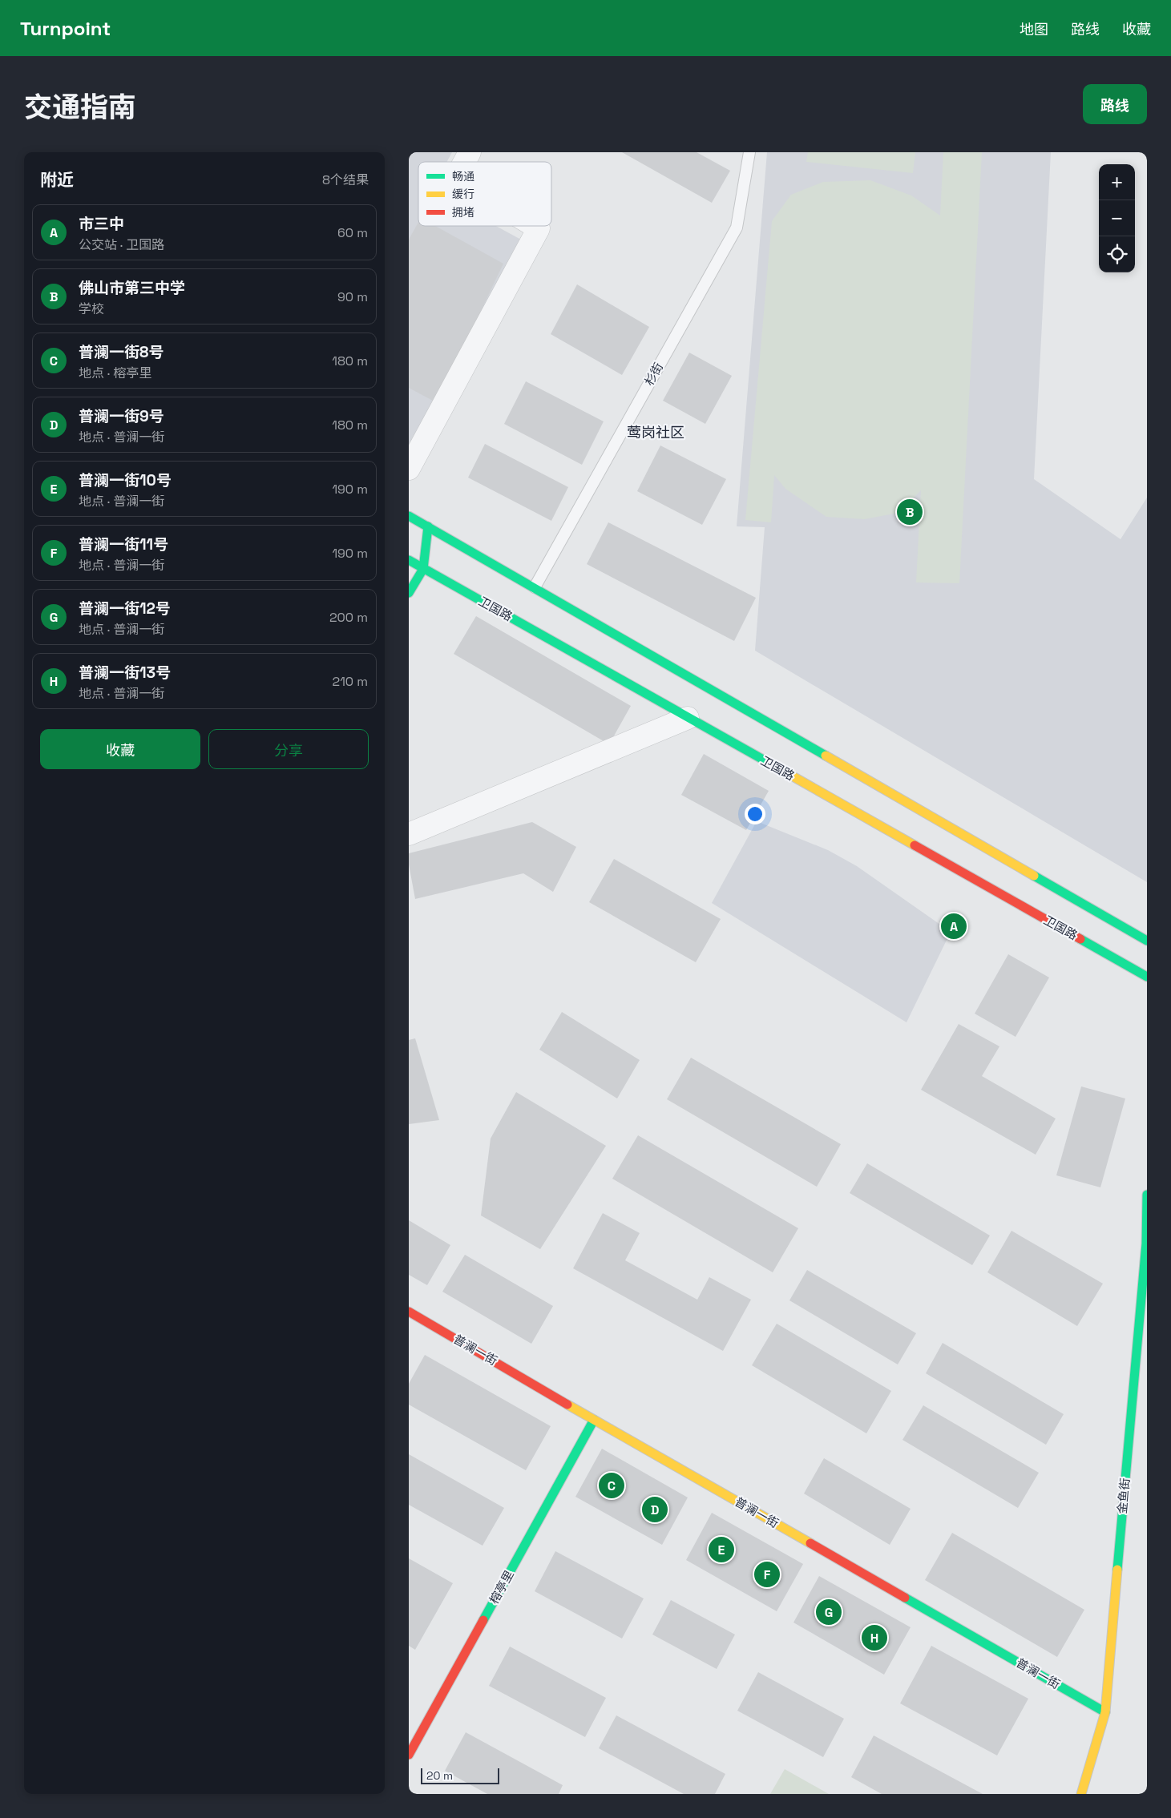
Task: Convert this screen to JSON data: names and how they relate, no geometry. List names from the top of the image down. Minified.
{"streets":{"main road":["卫国路","普澜一街","金鱼街","榕亭里"],"lane":["杉街"]},"crossings":[["普澜一街","金鱼街"],["普澜一街","榕亭里"]],"districts":["莺岗社区"],"legend":["畅通","缓行","拥堵"],"scale_bar":"20 m","page":{"header":"Turnpoint","nav":["地图","路线","收藏"],"title":"交通指南","buttons":["路线",["收藏","分享"]],"heading":["附近","8个结果"],"map_buttons":["+","−"],"list":[{"mark":"A","name":"市三中","note":"公交站 · 卫国路","value":"60 m"},{"mark":"B","name":"佛山市第三中学","note":"学校","value":"90 m"},{"mark":"C","name":"普澜一街8号","note":"地点 · 榕亭里","value":"180 m"},{"mark":"D","name":"普澜一街9号","note":"地点 · 普澜一街","value":"180 m"},{"mark":"E","name":"普澜一街10号","note":"地点 · 普澜一街","value":"190 m"},{"mark":"F","name":"普澜一街11号","note":"地点 · 普澜一街","value":"190 m"},{"mark":"G","name":"普澜一街12号","note":"地点 · 普澜一街","value":"200 m"},{"mark":"H","name":"普澜一街13号","note":"地点 · 普澜一街","value":"210 m"}],"pins":["B","A","C","D","E","F","G","H"],"scale":"20 m"}}
